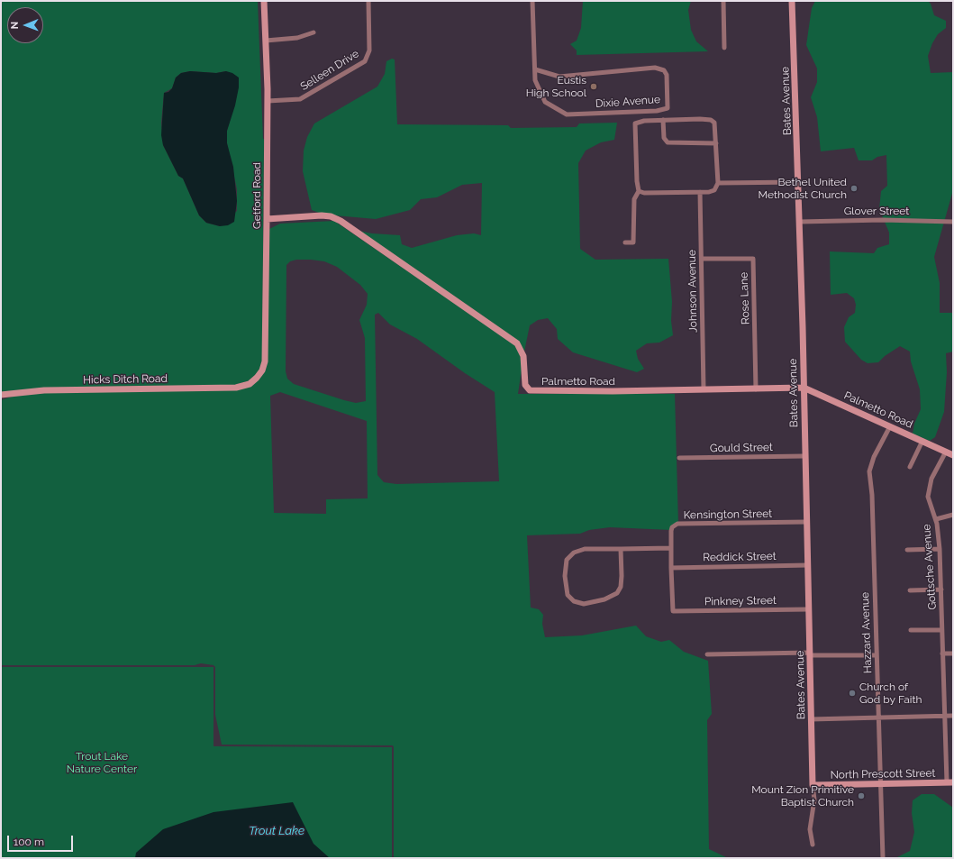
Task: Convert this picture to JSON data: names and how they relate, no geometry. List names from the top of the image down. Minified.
{"streets":{"street":["Selleen Drive","Bates Avenue","Dixie Avenue","Getford Road","Glover Street","Johnson Avenue","Rose Lane","Hicks Ditch Road","Palmetto Road","Gould Street","Kensington Street","Reddick Street","Gottsche Avenue","Pinkney Street","Hazzard Avenue","North Prescott Street"]},"crossings":[["Selleen Drive","Getford Road"],["Bates Avenue","Glover Street"],["Bates Avenue","Palmetto Road"],["Bates Avenue","Gould Street"],["Bates Avenue","Kensington Street"],["Bates Avenue","Reddick Street"],["Bates Avenue","Pinkney Street"],["Bates Avenue","North Prescott Street"],["Getford Road","Hicks Ditch Road"],["Getford Road","Palmetto Road"],["Johnson Avenue","Rose Lane"],["Johnson Avenue","Palmetto Road"],["Rose Lane","Palmetto Road"],["Palmetto Road","Gottsche Avenue"],["Palmetto Road","Hazzard Avenue"],["Reddick Street","Pinkney Street"],["Gottsche Avenue","North Prescott Street"],["Hazzard Avenue","North Prescott Street"]],"water":["Trout Lake"],"parks":["Trout Lake Nature Center"],"places":["Eustis High School","Bethel United Methodist Church","Church of God by Faith","Mount Zion Primitive Baptist Church"],"scale_bar":"100 m","north":"left"}
